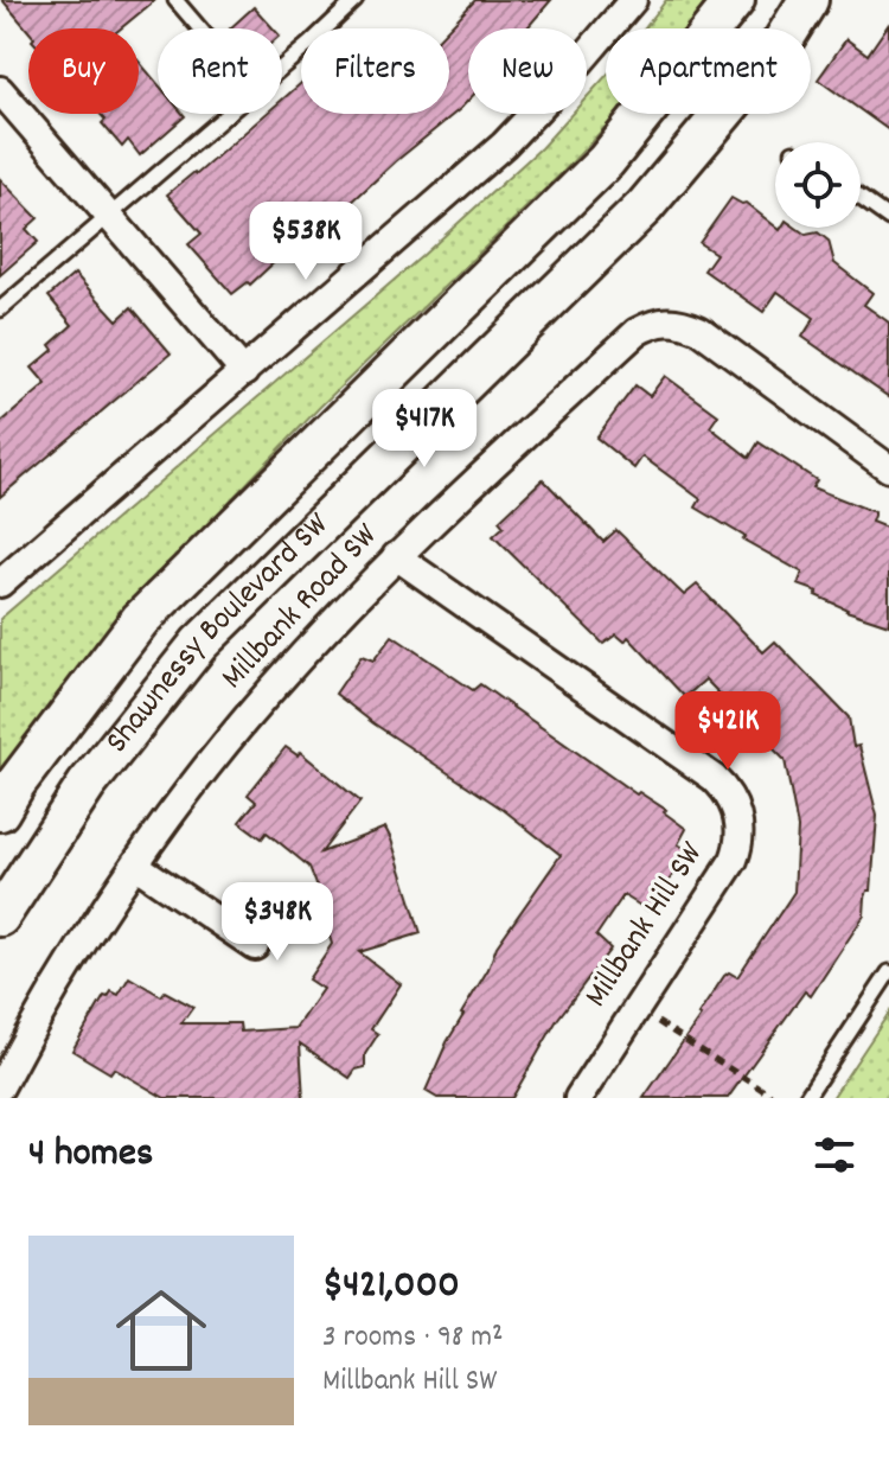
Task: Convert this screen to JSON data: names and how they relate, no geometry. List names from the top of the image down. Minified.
{"streets":{"main road":["Shawnessy Boulevard SW"],"street":["Millbank Road SW","Millbank Hill SW"]},"crossings":[["Millbank Road SW","Millbank Hill SW"]],"page":{"chip":["Buy","Rent","Filters","New","Apartment"],"price":["$538K","$417K","$421K","$348K"],"heading":"4 homes","list":[{"name":"$421,000","note":"3 rooms · 98 m² · Millbank Hill SW"}]}}
